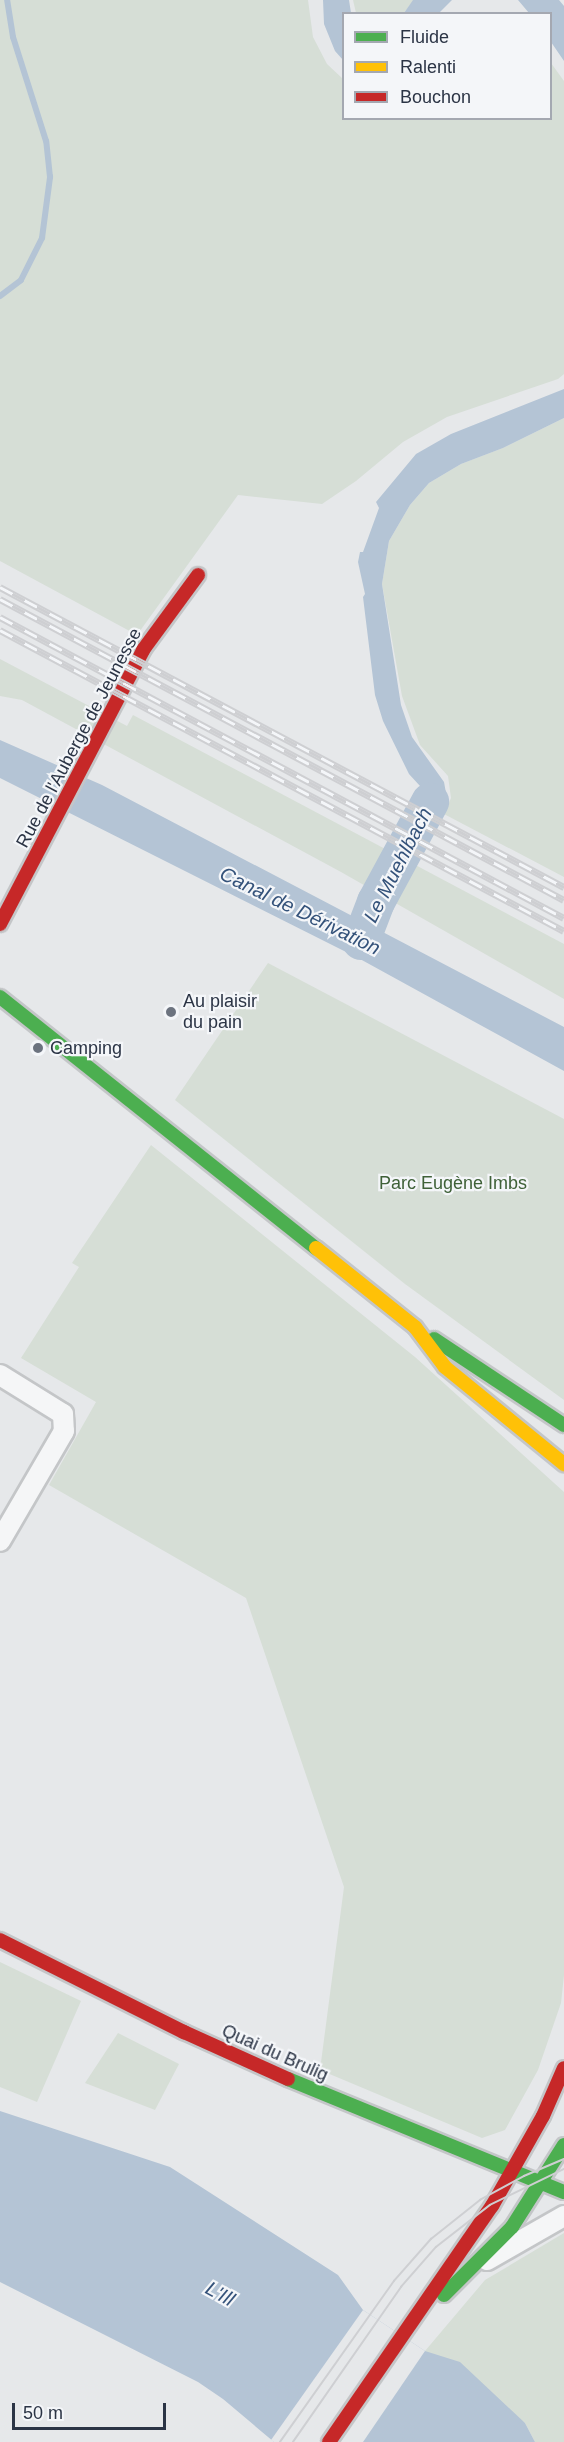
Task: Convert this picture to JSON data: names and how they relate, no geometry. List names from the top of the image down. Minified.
{"streets":{"main road":["Rue de l'Auberge de Jeunesse","Quai du Brulig"]},"water":["Le Muehlbach","Canal de Dérivation","L'Ill"],"parks":["Parc Eugène Imbs"],"places":["Au plaisir du pain","Camping"],"legend":["Fluide","Ralenti","Bouchon"],"scale_bar":"50 m"}
